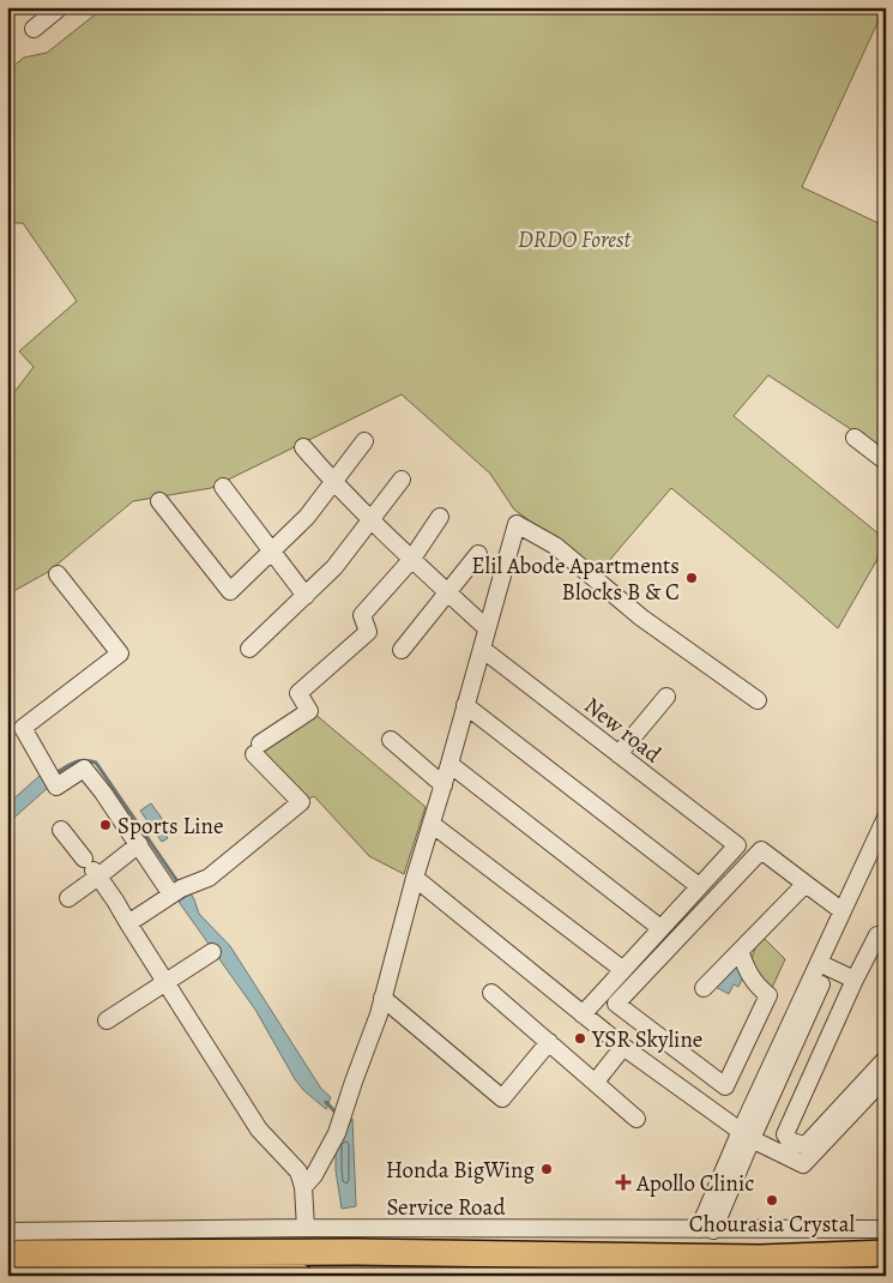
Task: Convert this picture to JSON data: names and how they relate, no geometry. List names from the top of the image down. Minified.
{"streets":{"street":["New road","Service Road"]},"parks":["DRDO Forest"],"places":{"other":["Elil Abode Apartments Blocks B & C","Sports Line","YSR Skyline","Honda BigWing","Chourasia Crystal"],"health":["Apollo Clinic"]}}
